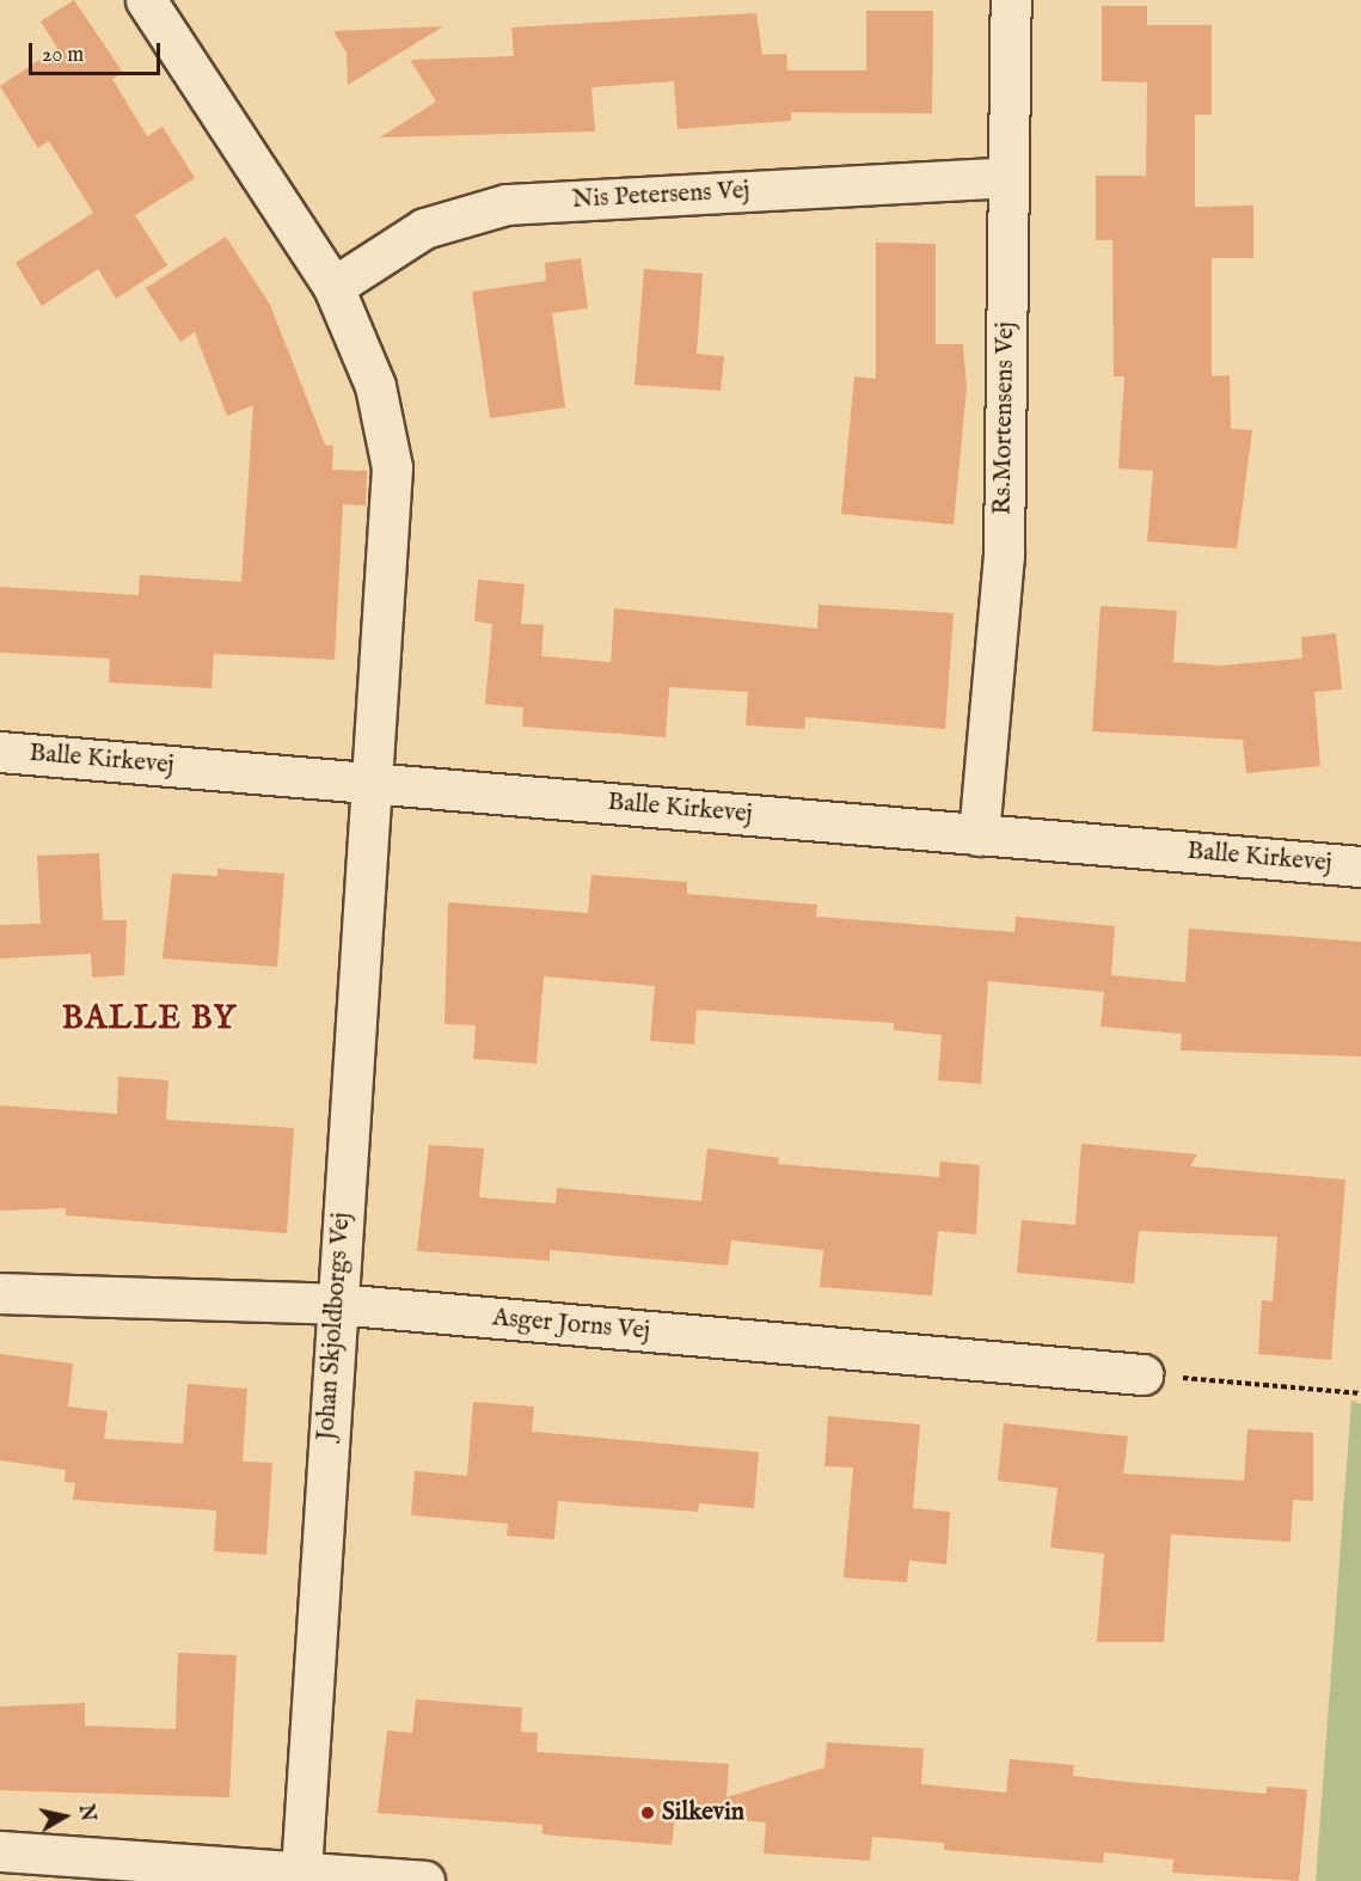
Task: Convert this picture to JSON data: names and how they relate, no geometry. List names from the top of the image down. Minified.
{"streets":{"street":["Nis Petersens Vej","Rs.Mortensens Vej","Balle Kirkevej","Asger Jorns Vej","Johan Skjoldborgs Vej"]},"crossings":[["Nis Petersens Vej","Rs.Mortensens Vej"],["Rs.Mortensens Vej","Balle Kirkevej"],["Balle Kirkevej","Johan Skjoldborgs Vej"],["Asger Jorns Vej","Johan Skjoldborgs Vej"]],"districts":["BALLE BY"],"places":["Silkevin"],"scale_bar":"20 m","north":"right"}
